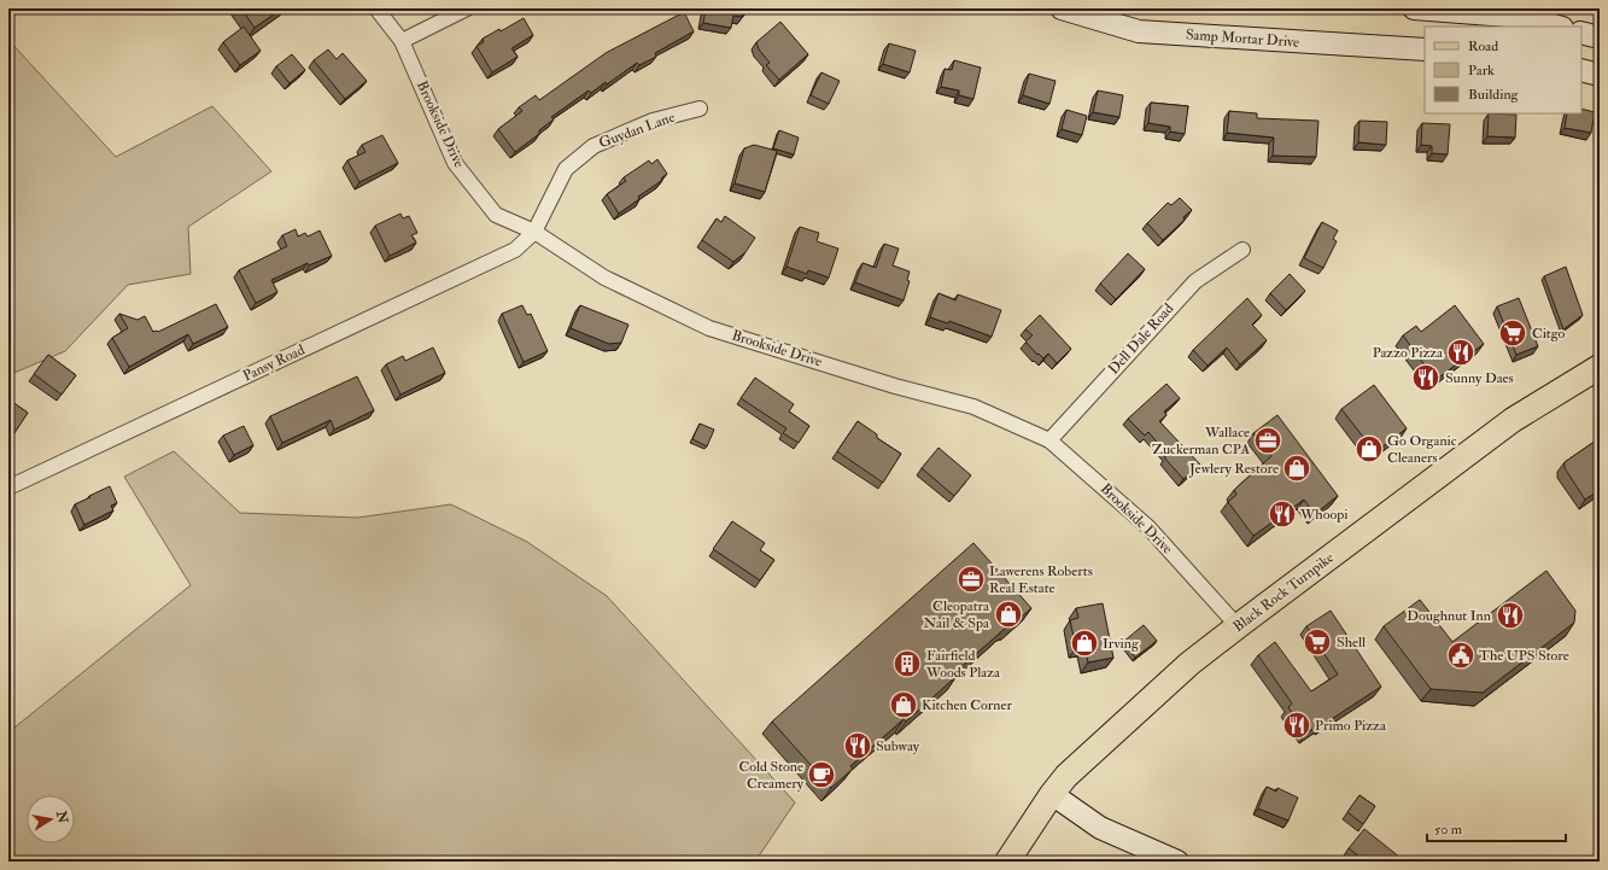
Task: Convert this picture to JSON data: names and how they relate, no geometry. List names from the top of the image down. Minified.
{"streets":{"main road":["Samp Mortar Drive","Black Rock Turnpike"],"street":["Brookside Drive","Guydan Lane","Dell Dale Road","Pansy Road"]},"crossings":[["Brookside Drive","Guydan Lane"],["Brookside Drive","Dell Dale Road"],["Brookside Drive","Pansy Road"],["Brookside Drive","Black Rock Turnpike"],["Guydan Lane","Pansy Road"]],"places":{"supermarket":["Citgo","Shell"],"restaurant":["Pazzo Pizza","Sunny Daes","Whoopi","Doughnut Inn","Primo Pizza","Subway"],"office":["Wallace Zuckerman CPA","Lawerens Roberts Real Estate"],"shop":["Go Organic Cleaners","Jewlery Restore","Cleopatra Nail & Spa","Irving","Kitchen Corner"],"public building":["The UPS Store"],"building":["Fairfield Woods Plaza"],"cafe":["Cold Stone Creamery"]},"legend":["Road","Park","Building"],"scale_bar":"50 m","north":"right"}
